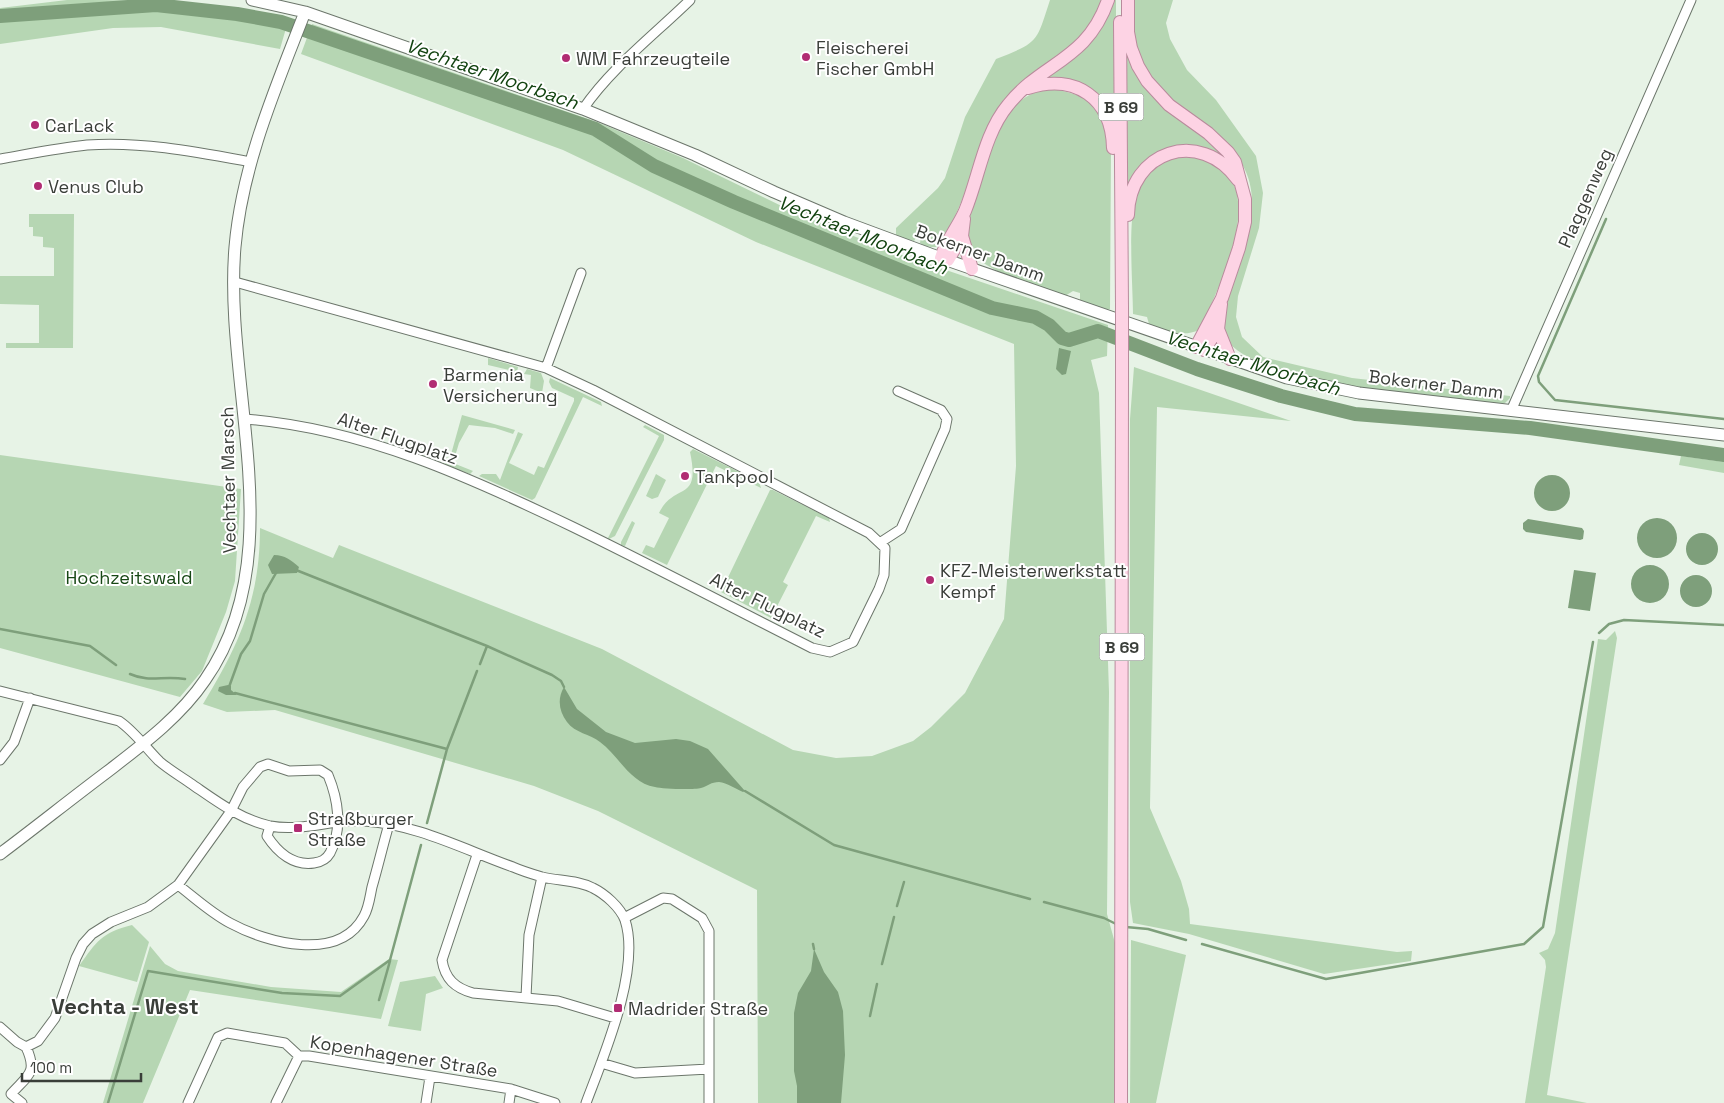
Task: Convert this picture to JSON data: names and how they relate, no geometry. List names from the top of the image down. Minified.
{"streets":{"main road":["B 69","Bokerner Damm","Vechtaer Marsch"],"street":["Plaggenweg","Alter Flugplatz","Kopenhagener Straße"]},"crossings":[["Plaggenweg","Bokerner Damm"],["Bokerner Damm","Vechtaer Marsch"],["Alter Flugplatz","Vechtaer Marsch"]],"districts":["Vechta - West"],"water":["Vechtaer Moorbach"],"parks":["Hochzeitswald"],"places":{"other":["Fleischerei Fischer GmbH","WM Fahrzeugteile","CarLack","Venus Club","Barmenia Versicherung","Tankpool","KFZ-Meisterwerkstatt Kempf"],"transit":["Straßburger Straße","Madrider Straße"]},"scale_bar":"100 m"}
